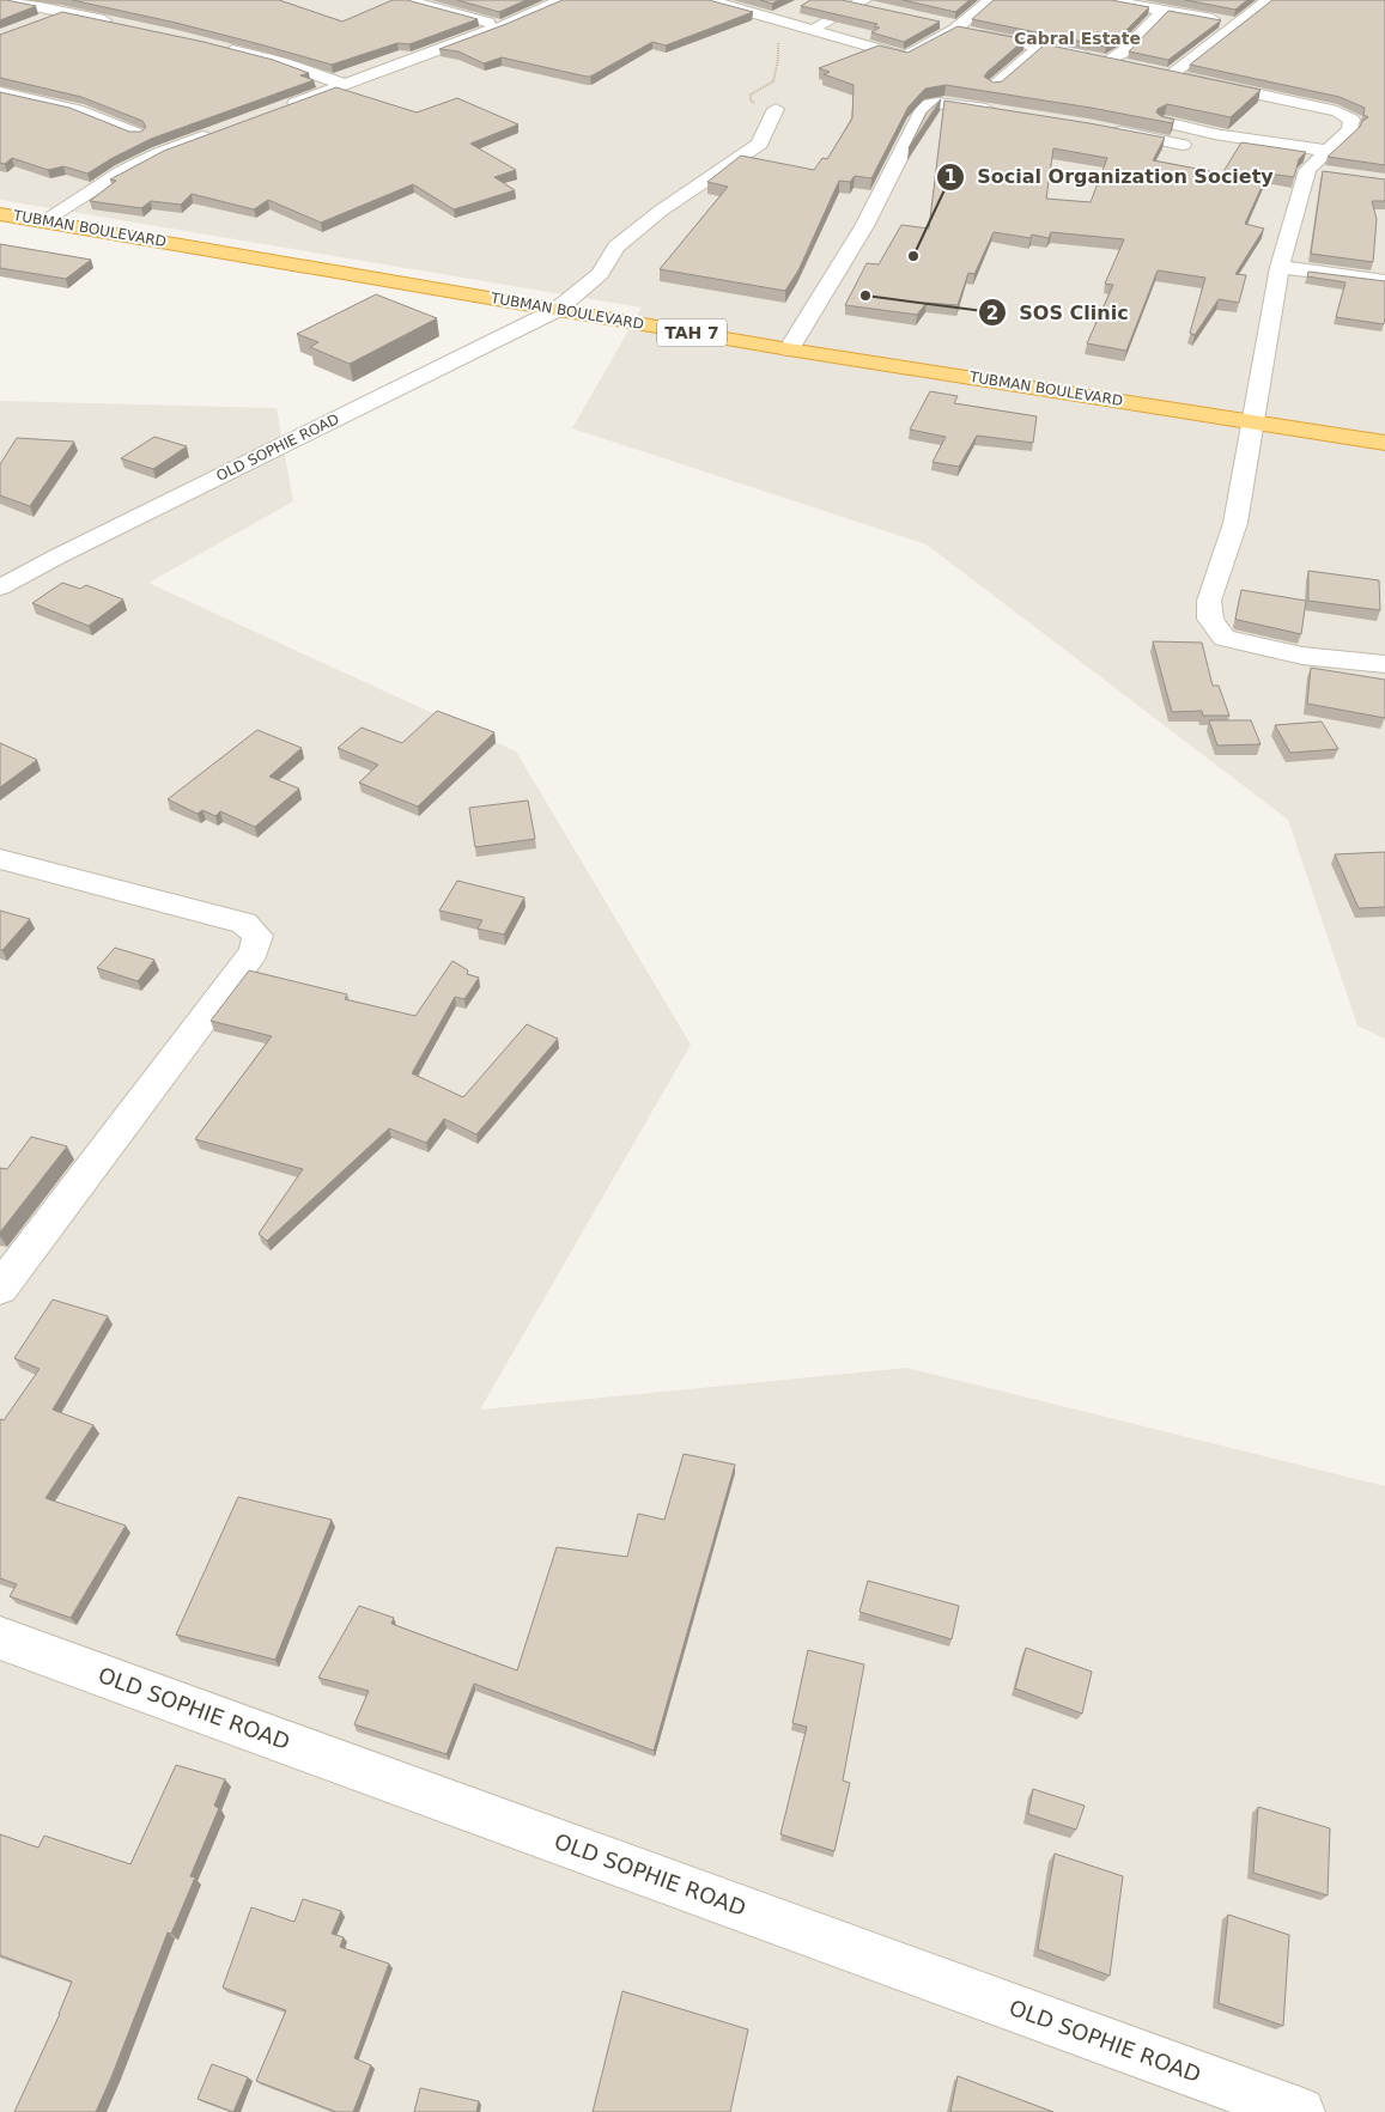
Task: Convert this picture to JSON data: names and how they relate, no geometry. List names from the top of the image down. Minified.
{"streets":{"highway":["TUBMAN BOULEVARD","TAH 7"],"street":["OLD SOPHIE ROAD"]},"crossings":[["TUBMAN BOULEVARD","OLD SOPHIE ROAD"]],"districts":["Cabral Estate"],"places":["Social Organization Society","SOS Clinic"]}
